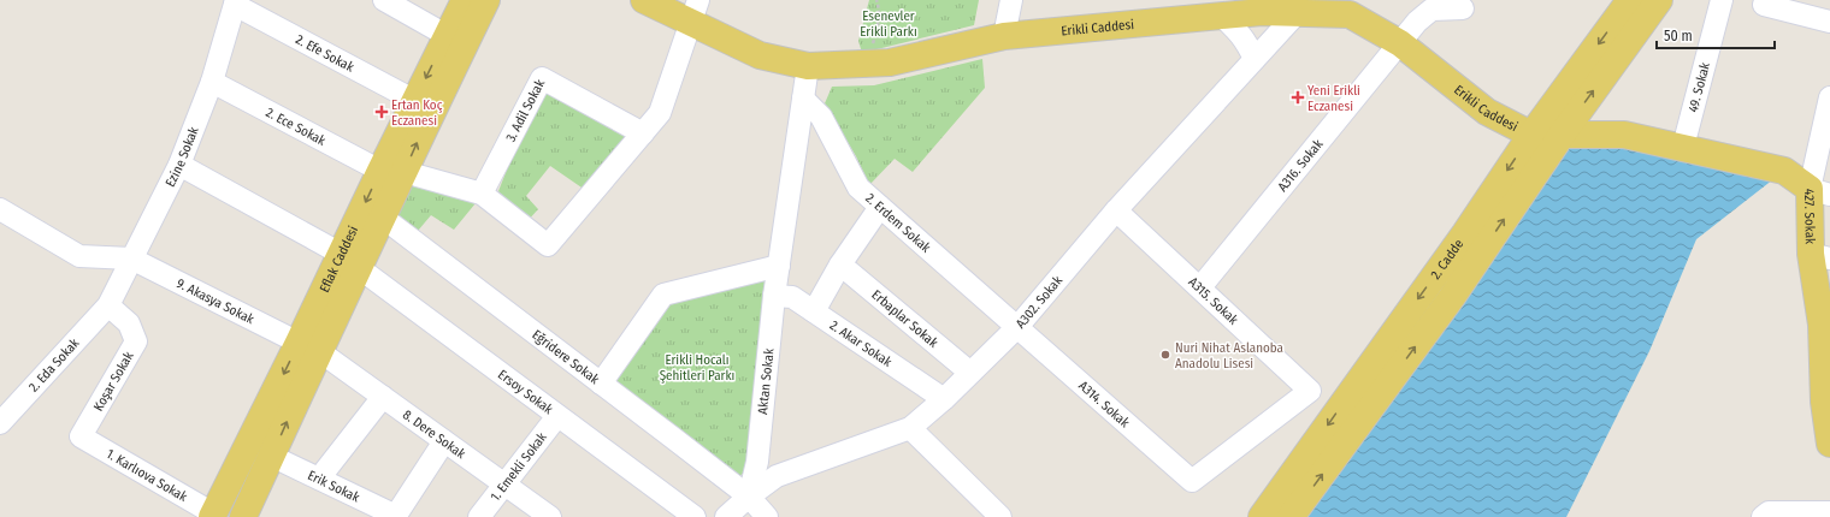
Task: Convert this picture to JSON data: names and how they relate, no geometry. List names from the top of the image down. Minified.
{"streets":{"main road":["Erikli Caddesi","427. Sokak","Eflak Caddesi","2. Cadde"],"street":["2. Efe Sokak","49. Sokak","3. Adil Sokak","2. Ece Sokak","Ezine Sokak","A316. Sokak","2. Erdem Sokak","9. Akasya Sokak","A302. Sokak","A315. Sokak","Erbaplar Sokak","2. Akar Sokak","Eğridere Sokak","2. Eda Sokak","Koşar Sokak","Aktan Sokak","Ersoy Sokak","A314. Sokak","8. Dere Sokak","1. Emekli Sokak","1. Karlıova Sokak","Erik Sokak"]},"crossings":[["Erikli Caddesi","A316. Sokak"],["Erikli Caddesi","427. Sokak"],["Erikli Caddesi","2. Cadde"],["Erikli Caddesi","A302. Sokak"],["Erikli Caddesi","Aktan Sokak"],["2. Efe Sokak","Ezine Sokak"],["2. Efe Sokak","Eflak Caddesi"],["49. Sokak","427. Sokak"],["2. Ece Sokak","Ezine Sokak"],["2. Ece Sokak","Eflak Caddesi"],["Ezine Sokak","9. Akasya Sokak"],["Ezine Sokak","2. Eda Sokak"],["Ezine Sokak","Koşar Sokak"],["Ezine Sokak","Ersoy Sokak"],["A316. Sokak","A315. Sokak"],["427. Sokak","2. Cadde"],["2. Erdem Sokak","A302. Sokak"],["2. Erdem Sokak","Aktan Sokak"],["2. Erdem Sokak","A314. Sokak"],["Eflak Caddesi","9. Akasya Sokak"],["Eflak Caddesi","Eğridere Sokak"],["Eflak Caddesi","Ersoy Sokak"],["Eflak Caddesi","8. Dere Sokak"],["Eflak Caddesi","1. Karlıova Sokak"],["Eflak Caddesi","Erik Sokak"],["9. Akasya Sokak","8. Dere Sokak"],["A302. Sokak","A315. Sokak"],["A302. Sokak","Erbaplar Sokak"],["A302. Sokak","2. Akar Sokak"],["A302. Sokak","Eğridere Sokak"],["A302. Sokak","Aktan Sokak"],["A302. Sokak","A314. Sokak"],["A315. Sokak","A314. Sokak"],["2. Akar Sokak","Aktan Sokak"],["Eğridere Sokak","Aktan Sokak"],["2. Eda Sokak","Koşar Sokak"],["Koşar Sokak","1. Karlıova Sokak"],["Ersoy Sokak","1. Emekli Sokak"],["8. Dere Sokak","1. Emekli Sokak"],["8. Dere Sokak","Erik Sokak"]],"parks":["Esenevler Erikli Parkı","Erikli Hocalı Şehitleri Parkı"],"places":{"health":["Yeni Erikli Eczanesi","Ertan Koç Eczanesi"],"other":["Nuri Nihat Aslanoba Anadolu Lisesi"]},"scale_bar":"50 m"}
